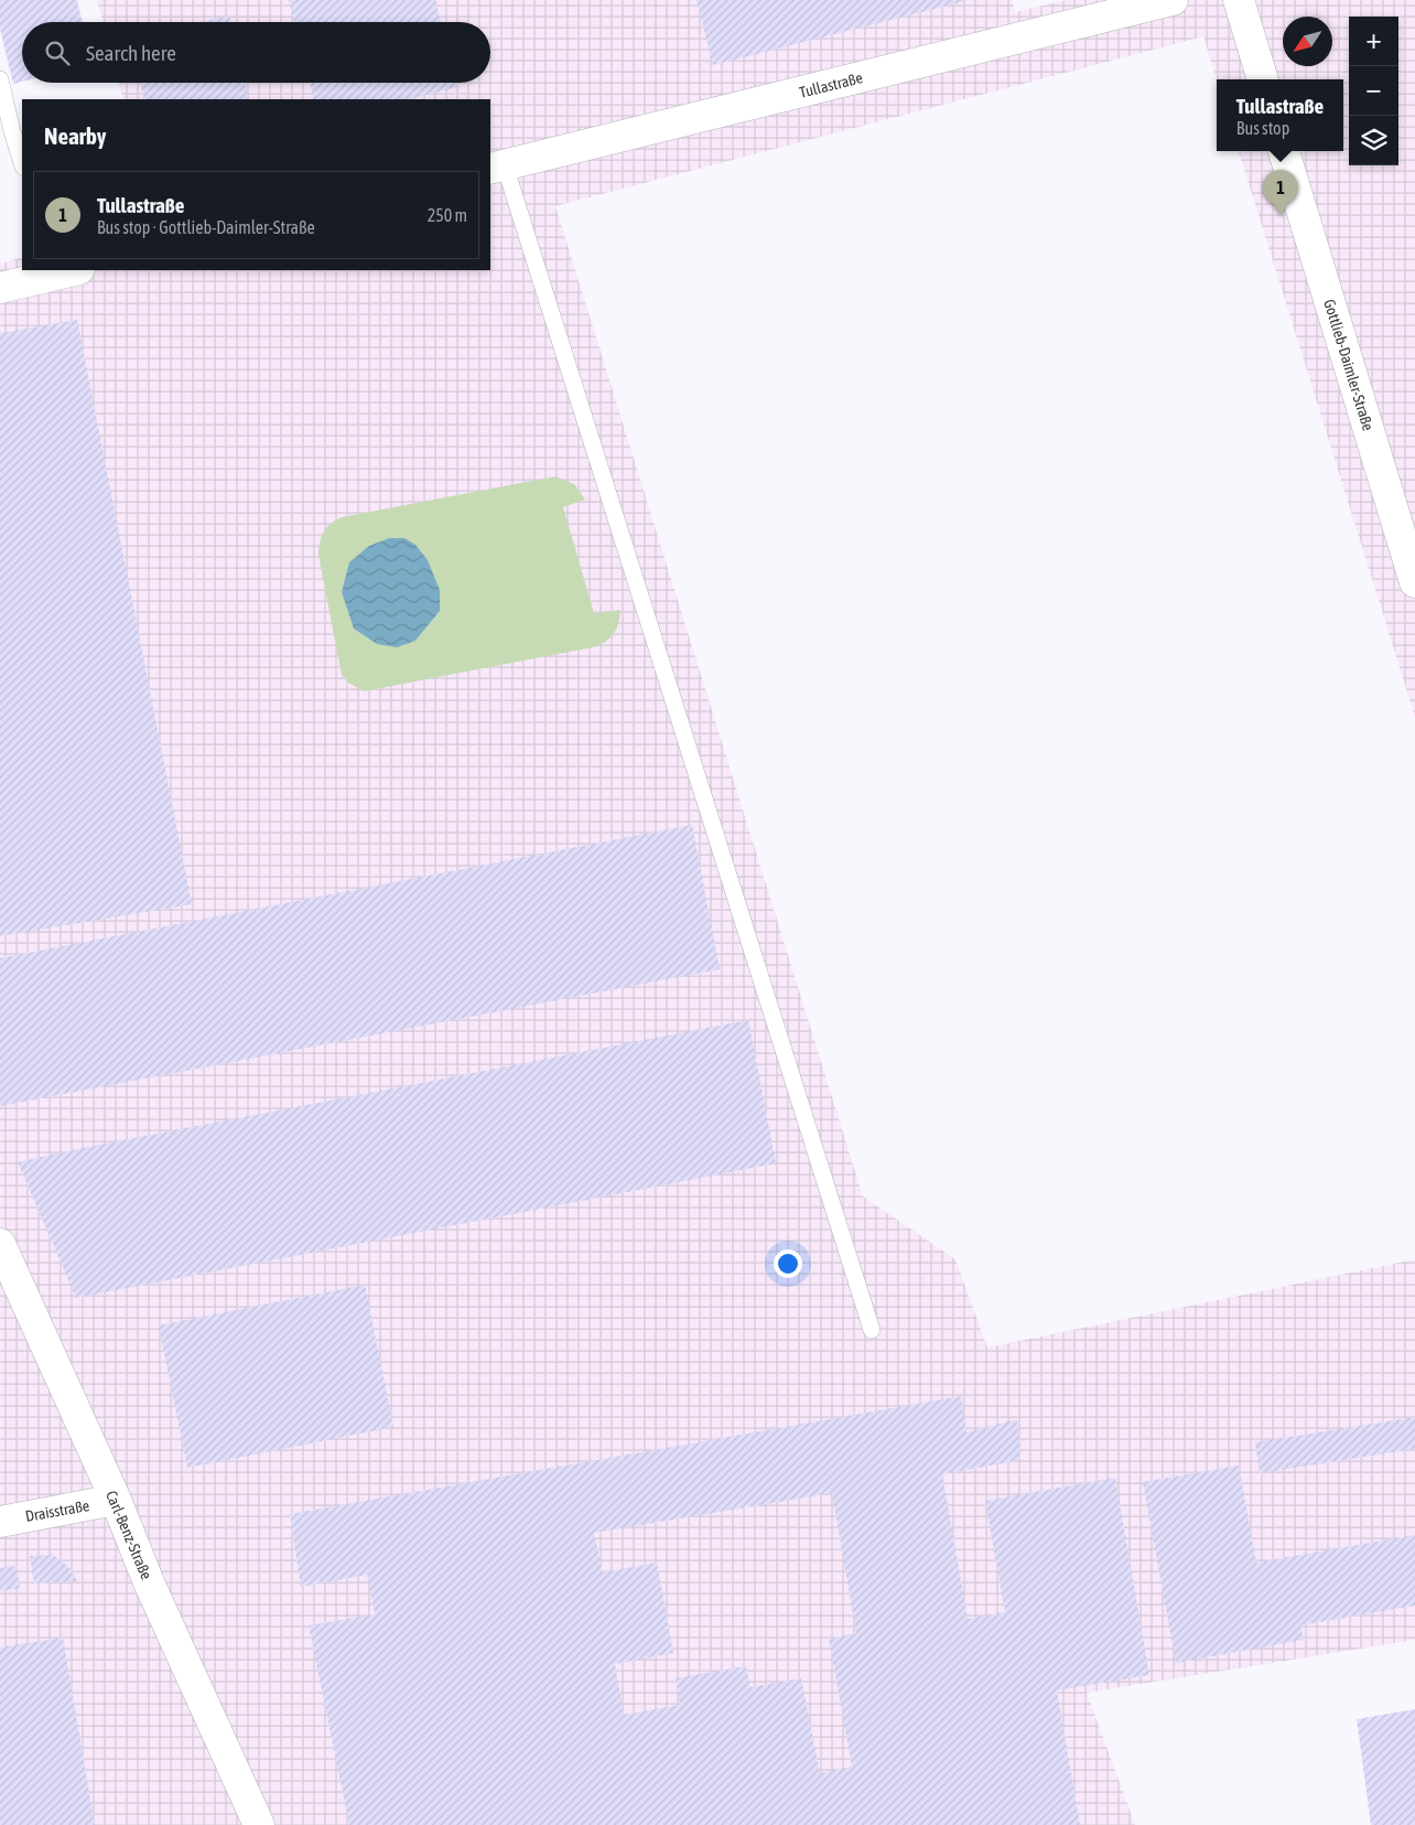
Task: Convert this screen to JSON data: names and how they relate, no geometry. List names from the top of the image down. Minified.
{"streets":{"street":["Tullastraße","Gottlieb-Daimler-Straße","Draisstraße","Carl-Benz-Straße"]},"crossings":[["Draisstraße","Carl-Benz-Straße"]],"north":"bottom left","page":{"map_buttons":["+","−"],"search":"Search here","popup":["Tullastraße","Bus stop"],"heading":"Nearby","pins":"1","list":[{"mark":"1","name":"Tullastraße","note":"Bus stop · Gottlieb-Daimler-Straße","value":"250 m"}]}}
